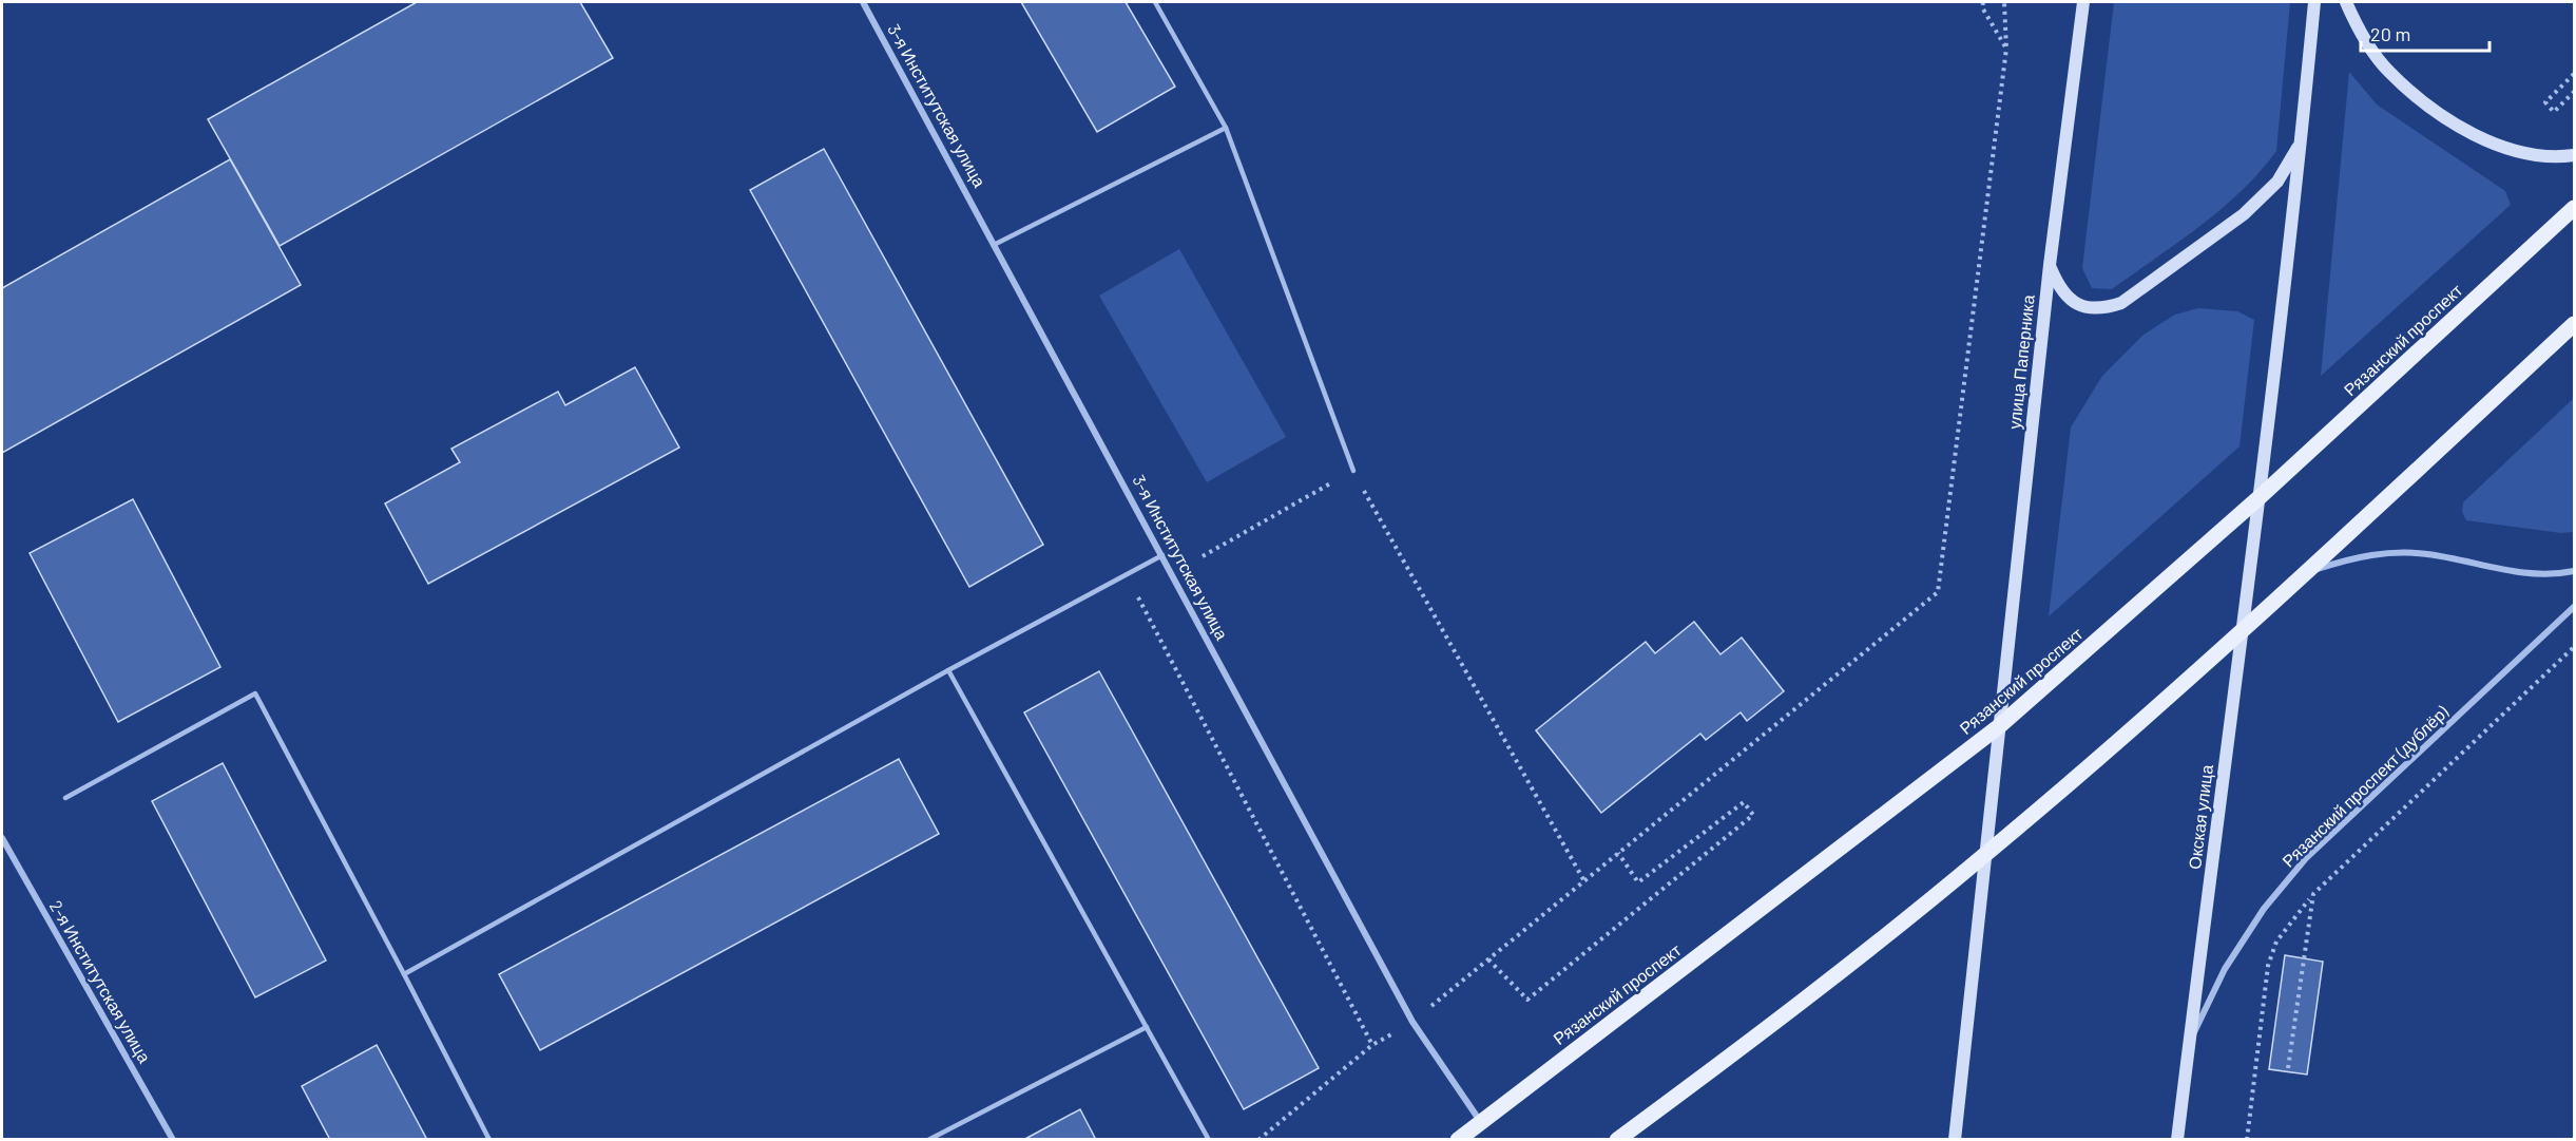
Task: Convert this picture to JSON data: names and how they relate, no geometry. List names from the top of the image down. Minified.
{"streets":{"main road":["Рязанский проспект","улица Паперника","Окская улица"],"street":["3-я Институтская улица","Рязанский проспект (дублёр)","2-я Институтская улица"]},"crossings":[["3-я Институтская улица","Рязанский проспект"],["Рязанский проспект","улица Паперника"],["Рязанский проспект","Окская улица"],["Рязанский проспект (дублёр)","Окская улица"]],"scale_bar":"20 m"}
